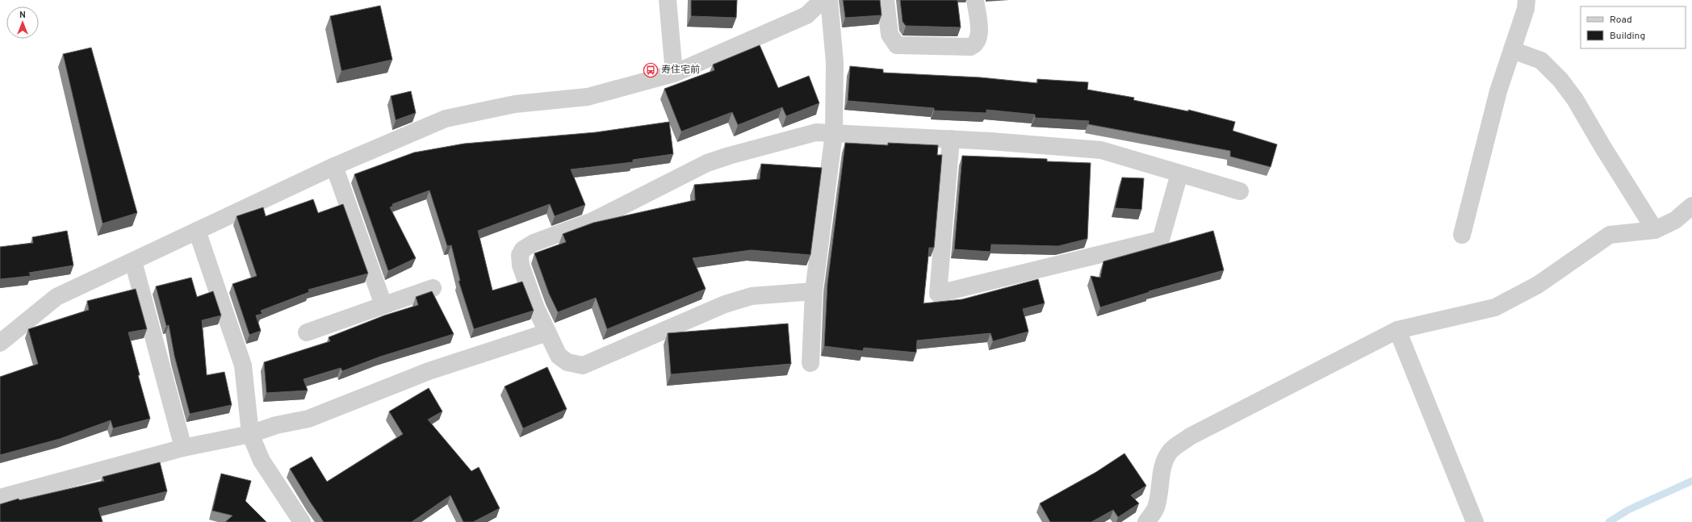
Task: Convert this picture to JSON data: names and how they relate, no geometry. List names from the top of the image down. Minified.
{"places":{"bus stop":["寿住宅前"]},"legend":["Road","Building"],"north":"top"}
